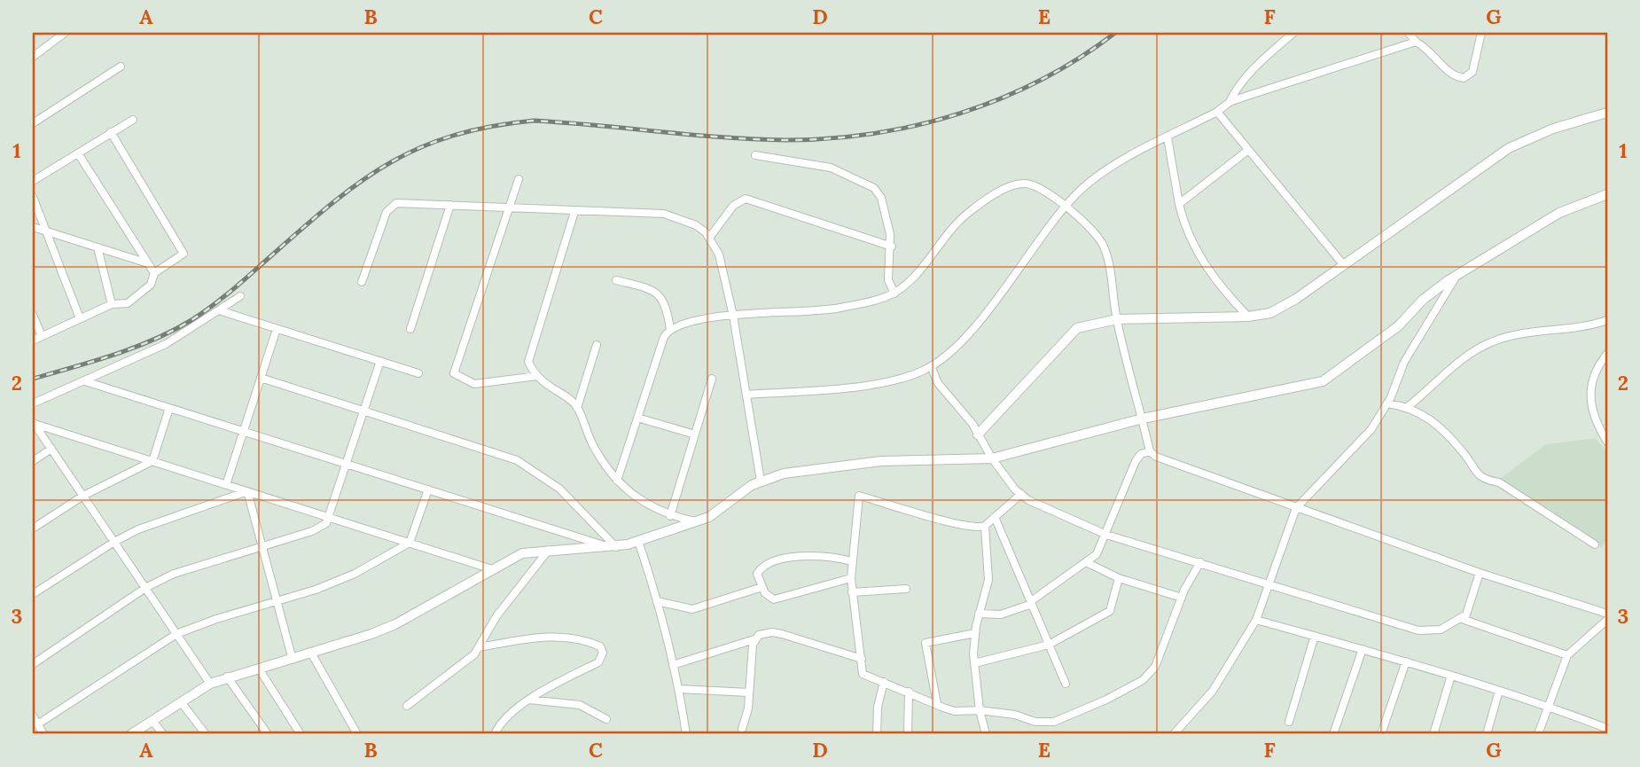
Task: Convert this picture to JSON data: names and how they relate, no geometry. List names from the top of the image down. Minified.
{"grid":{"columns":["A","B","C","D","E","F","G"],"rows":["1","2","3"]}}
